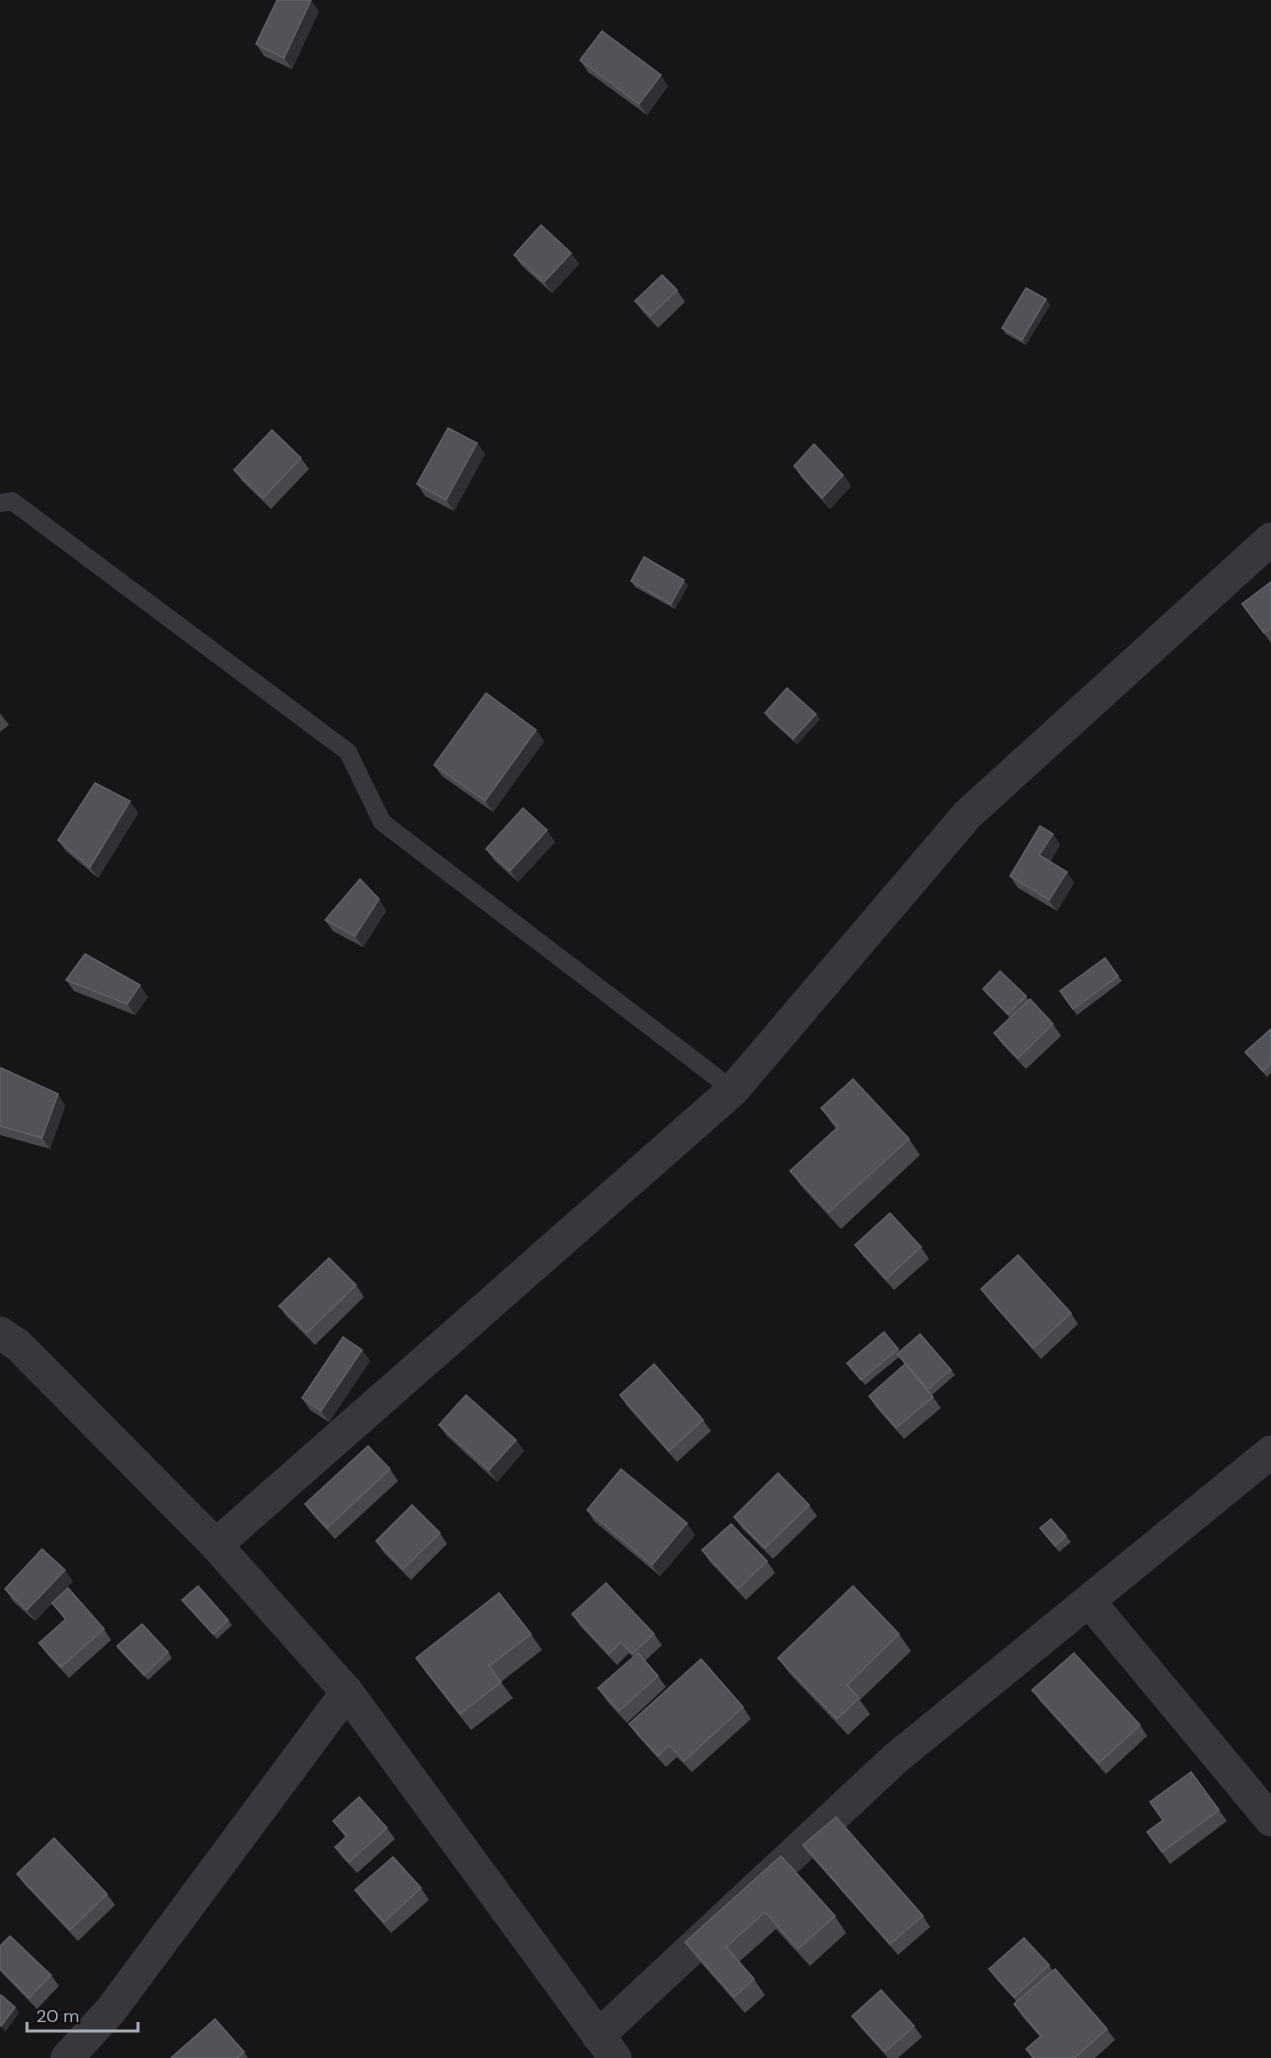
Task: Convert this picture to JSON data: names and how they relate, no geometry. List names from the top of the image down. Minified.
{"scale_bar":"20 m"}
